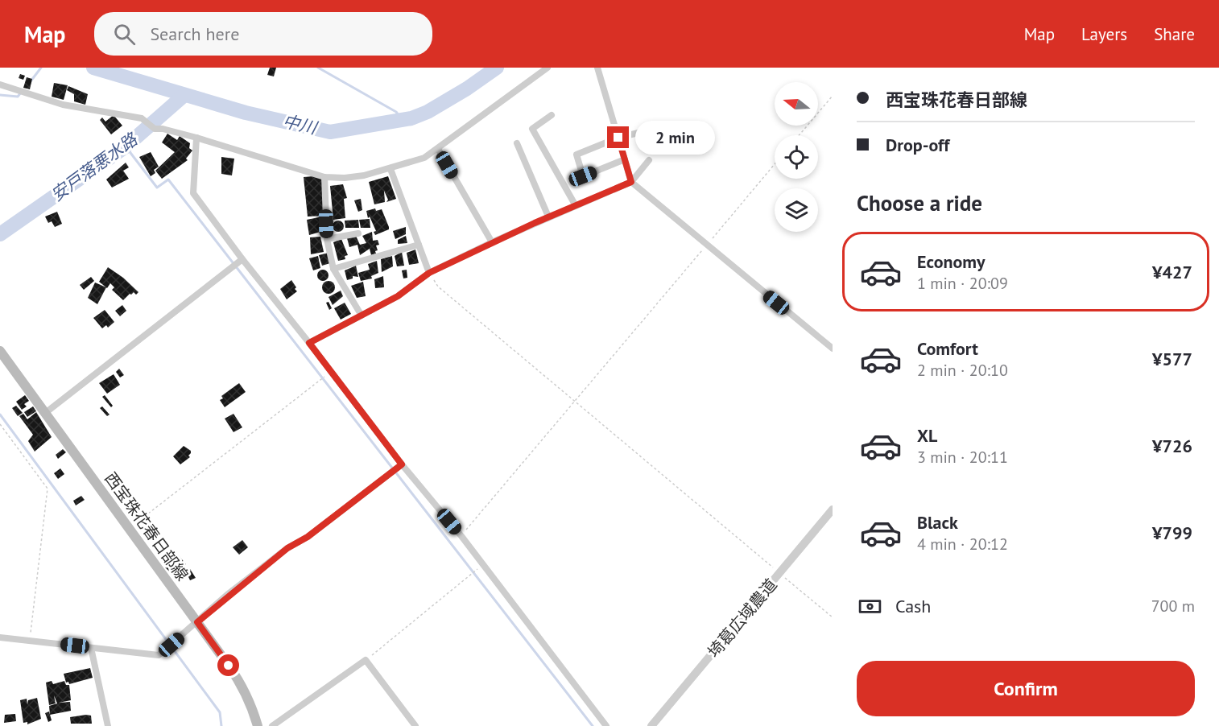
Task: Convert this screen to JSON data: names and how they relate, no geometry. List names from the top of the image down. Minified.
{"streets":{"main road":["西宝珠花春日部線"],"street":["埼葛広域農道"]},"water":["中川","安戸落悪水路"],"north":"left","page":{"header":"Map","search":"Search here","nav":["Map","Layers","Share"],"banner":["西宝珠花春日部線","Drop-off"],"bubble":"2 min","heading":"Choose a ride","list":[{"name":"Economy","note":"1 min · 20:09","value":"¥427"},{"name":"Comfort","note":"2 min · 20:10","value":"¥577"},{"name":"XL","note":"3 min · 20:11","value":"¥726"},{"name":"Black","note":"4 min · 20:12","value":"¥799"}],"pay":["Cash","700 m"],"buttons":"Confirm"}}
